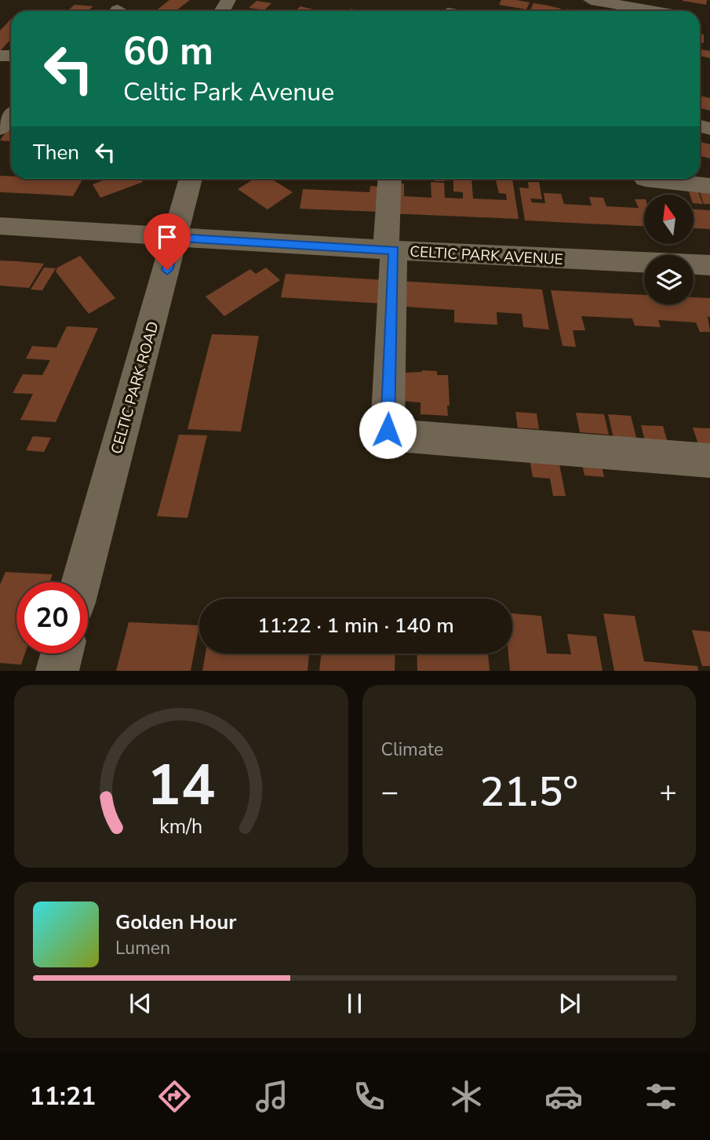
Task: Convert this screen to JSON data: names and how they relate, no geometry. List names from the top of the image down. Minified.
{"streets":{"street":["CELTIC PARK AVENUE","CELTIC PARK ROAD"]},"crossings":[["CELTIC PARK AVENUE","CELTIC PARK ROAD"]],"north":"top","page":{"turn":["60 m","Celtic Park Avenue"],"then":"Then","limit":"20","trip":"11:22 · 1 min · 140 m","tile":"Climate","heat":["−","21.5°","+"],"song":["Golden Hour","Lumen"],"tabs":"11:21","gauge":["14","km/h"]}}
